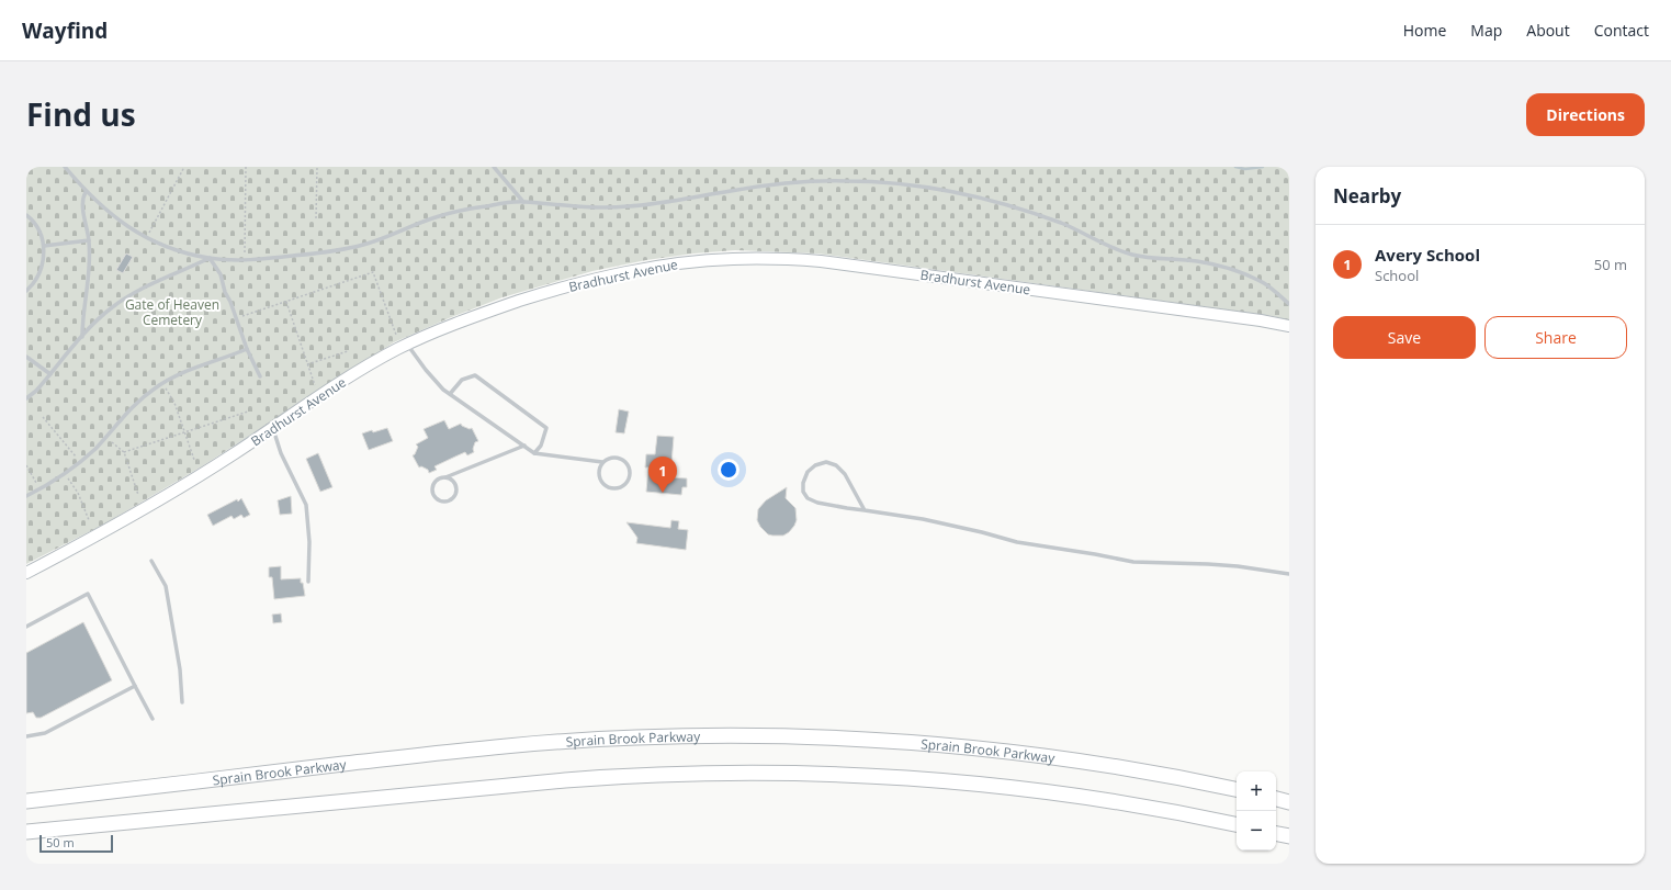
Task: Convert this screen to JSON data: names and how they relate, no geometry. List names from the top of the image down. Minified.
{"streets":{"highway":["Sprain Brook Parkway"],"main road":["Bradhurst Avenue"]},"parks":["Gate of Heaven Cemetery"],"scale_bar":"50 m","page":{"header":"Wayfind","nav":["Home","Map","About","Contact"],"title":"Find us","buttons":["Directions",["Save","Share"]],"heading":"Nearby","list":[{"mark":"1","name":"Avery School","note":"School","value":"50 m"}],"pins":"1","map_buttons":["+","−"],"scale":"50 m"}}
